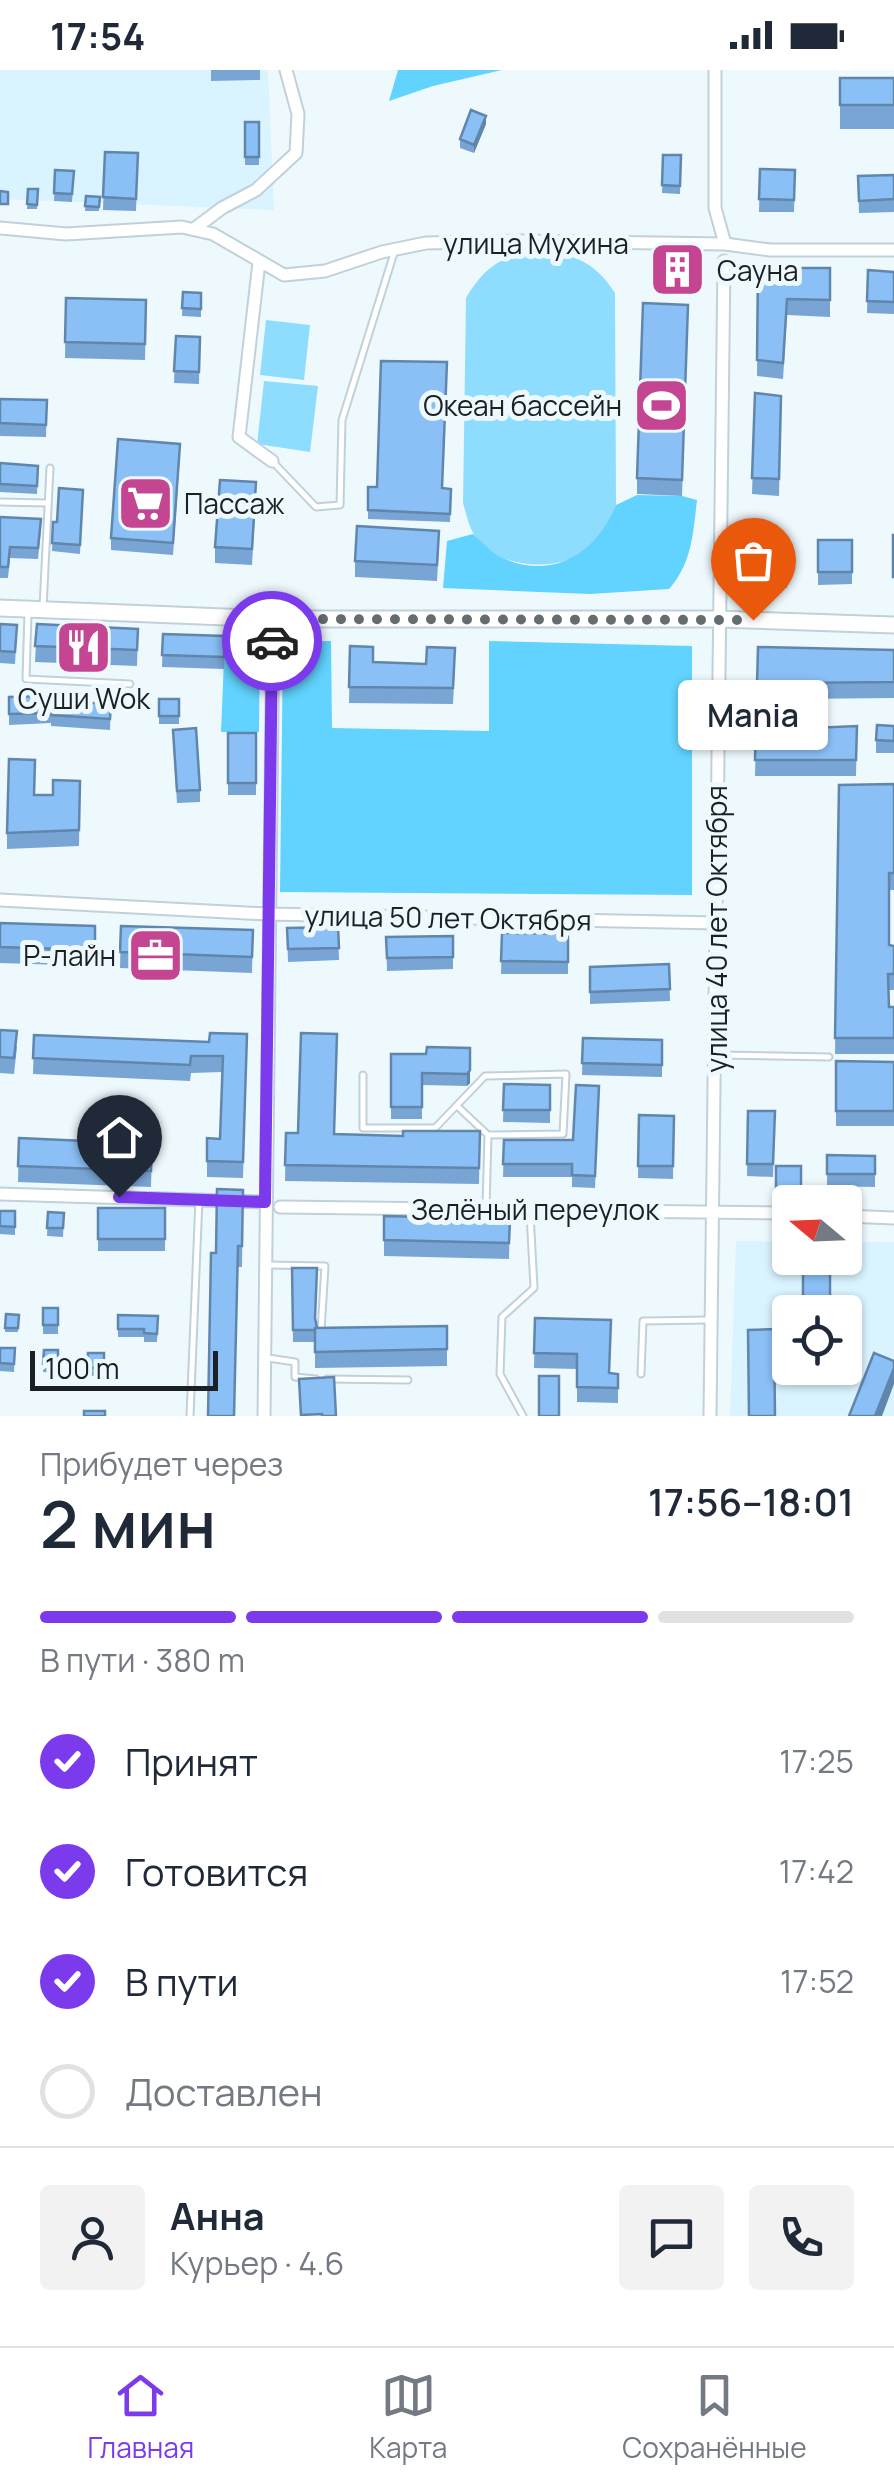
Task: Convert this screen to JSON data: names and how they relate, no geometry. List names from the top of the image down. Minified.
{"streets":{"street":["улица Мухина","улица 50 лет Октября","улица 40 лет Октября","Зелёный переулок"]},"crossings":[["улица 50 лет Октября","улица 40 лет Октября"],["улица 40 лет Октября","Зелёный переулок"]],"places":{"building":["Сауна"],"sports":["Океан бассейн"],"supermarket":["Пассаж"],"other":["Mania"],"restaurant":["Суши Wok"],"office":["Р-лайн"]},"scale_bar":"100 m","north":"left","page":{"status":"17:54","bubble":"Mania","scale":"100 m","heading":["2 мин","Прибудет через","17:56–18:01"],"panel":["Анна","Курьер · 4.6"],"bar":"В пути · 380 m","list":[["Принят","17:25"],["Готовится","17:42"],["В пути","17:52"],"Доставлен"],"tabs":["Главная","Карта","Сохранённые"]}}
